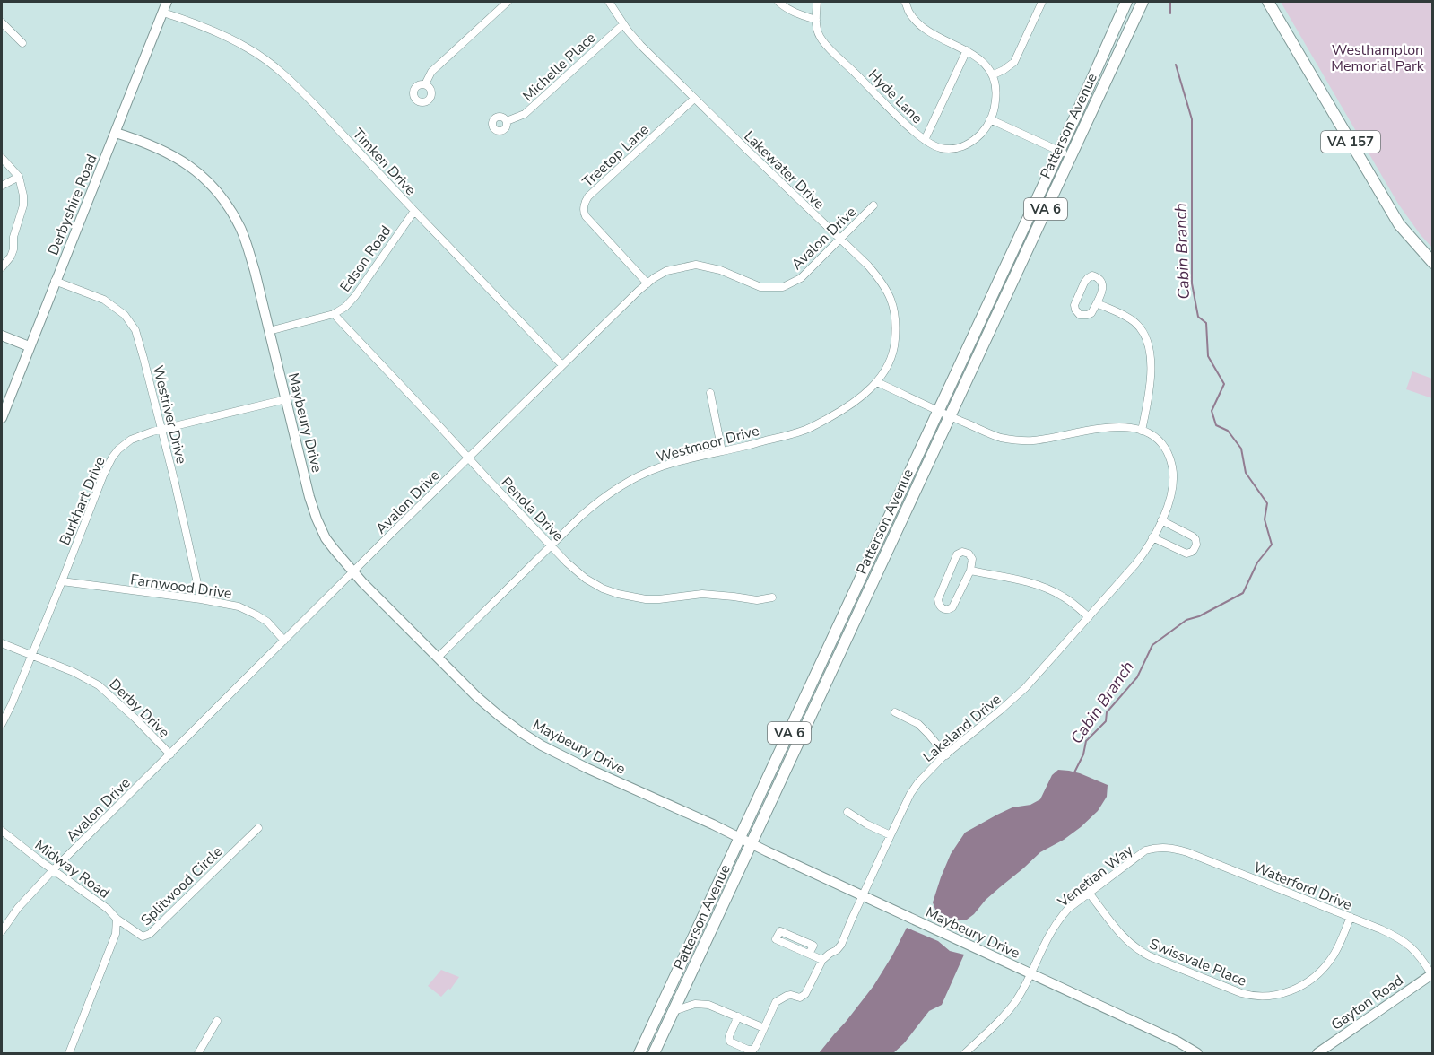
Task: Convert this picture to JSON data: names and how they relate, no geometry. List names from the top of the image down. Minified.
{"streets":{"main road":["Patterson Avenue","VA 157","VA 6"],"street":["Michelle Place","Hyde Lane","Treetop Lane","Timken Drive","Lakewater Drive","Derbyshire Road","Avalon Drive","Edson Road","Westriver Drive","Maybeury Drive","Westmoor Drive","Burkhart Drive","Penola Drive","Farnwood Drive","Derby Drive","Lakeland Drive","Midway Road","Venetian Way","Splitwood Circle","Waterford Drive","Swissvale Place","Gayton Road"]},"crossings":[["Michelle Place","Lakewater Drive"],["Patterson Avenue","Maybeury Drive"],["Treetop Lane","Lakewater Drive"],["Treetop Lane","Avalon Drive"],["Timken Drive","Derbyshire Road"],["Timken Drive","Avalon Drive"],["Timken Drive","Edson Road"],["Lakewater Drive","Avalon Drive"],["Lakewater Drive","Westmoor Drive"],["Derbyshire Road","Westriver Drive"],["Derbyshire Road","Maybeury Drive"],["Avalon Drive","Maybeury Drive"],["Avalon Drive","Penola Drive"],["Avalon Drive","Farnwood Drive"],["Avalon Drive","Derby Drive"],["Avalon Drive","Midway Road"],["Edson Road","Maybeury Drive"],["Edson Road","Penola Drive"],["Westriver Drive","Burkhart Drive"],["Westriver Drive","Farnwood Drive"],["Maybeury Drive","Westmoor Drive"],["Maybeury Drive","Burkhart Drive"],["Maybeury Drive","Lakeland Drive"],["Maybeury Drive","Venetian Way"],["Westmoor Drive","Penola Drive"],["Burkhart Drive","Farnwood Drive"],["Burkhart Drive","Derby Drive"],["Midway Road","Splitwood Circle"],["Venetian Way","Waterford Drive"],["Venetian Way","Swissvale Place"],["Waterford Drive","Swissvale Place"],["Waterford Drive","Gayton Road"]],"water":["Cabin Branch"],"parks":["Westhampton Memorial Park"]}
